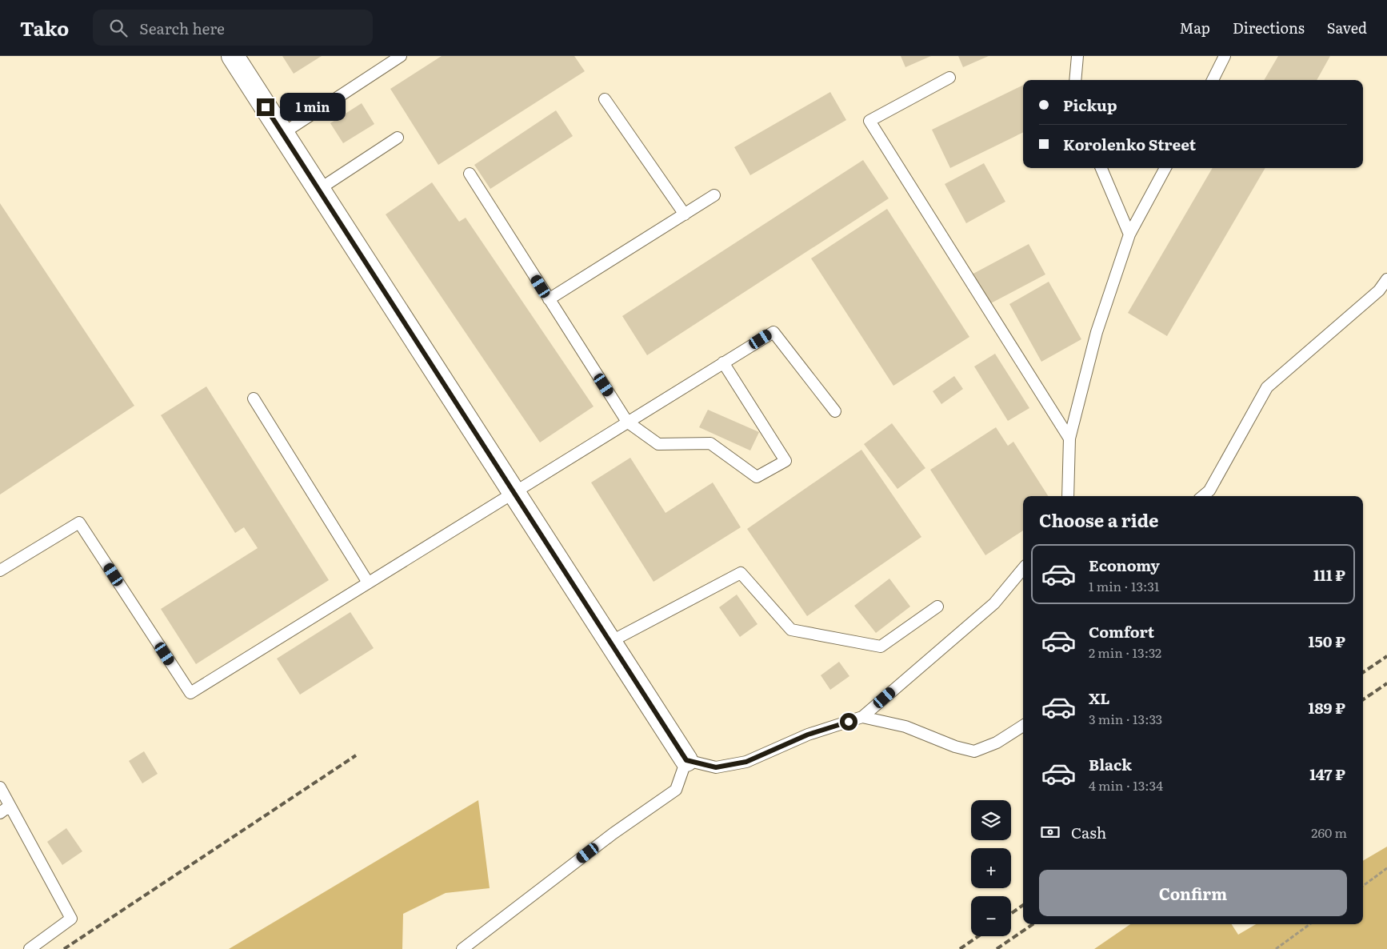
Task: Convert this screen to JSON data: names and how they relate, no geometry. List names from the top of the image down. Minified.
{"page":{"header":"Tako","search":"Search here","nav":["Map","Directions","Saved"],"banner":["Pickup","Korolenko Street"],"bubble":"1 min","heading":"Choose a ride","list":[{"name":"Economy","note":"1 min · 13:31","value":"111 ₽"},{"name":"Comfort","note":"2 min · 13:32","value":"150 ₽"},{"name":"XL","note":"3 min · 13:33","value":"189 ₽"},{"name":"Black","note":"4 min · 13:34","value":"147 ₽"}],"map_buttons":["+","−"],"pay":["Cash","260 m"],"buttons":"Confirm"}}
